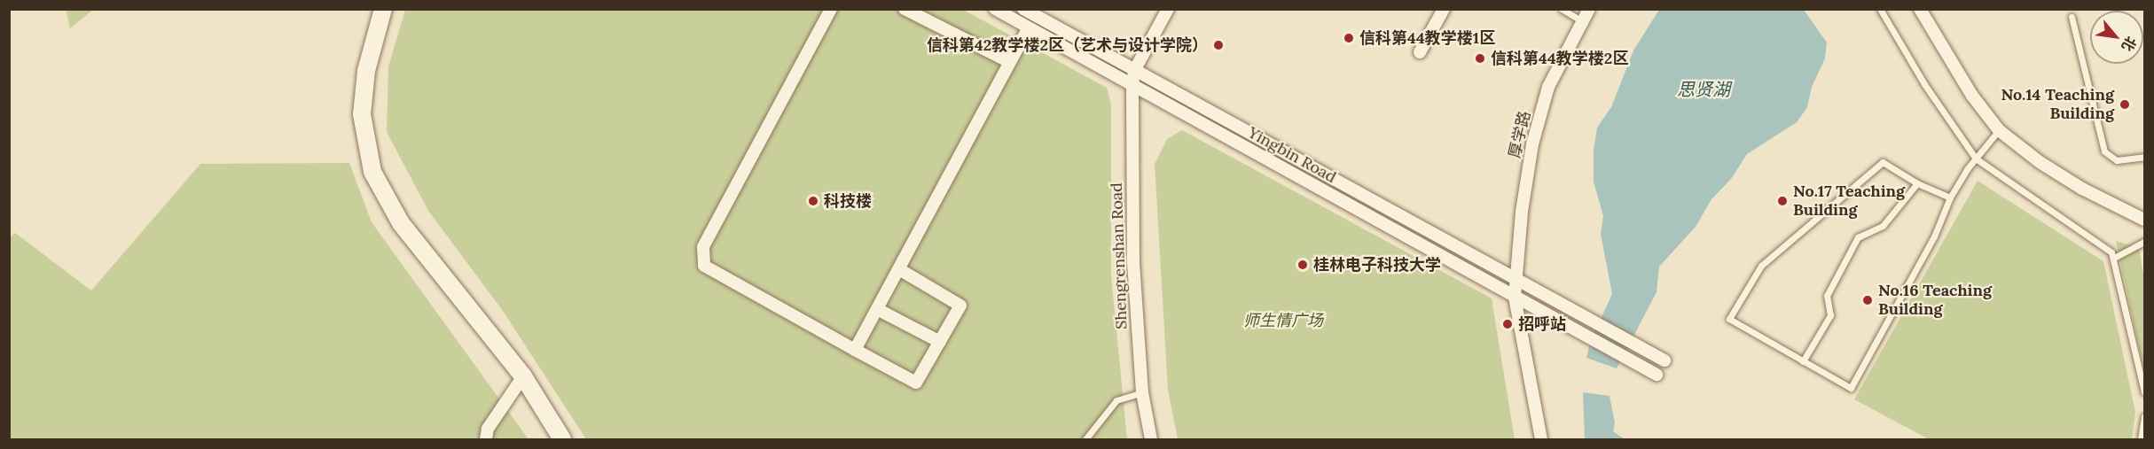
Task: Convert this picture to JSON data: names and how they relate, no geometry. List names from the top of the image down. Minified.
{"streets":{"street":["厚学路","Yingbin Road","Shengrenshan Road"]},"crossings":[["厚学路","Yingbin Road"],["Yingbin Road","Shengrenshan Road"]],"water":["思贤湖"],"parks":["师生情广场"],"places":["信科第44教学楼1区","信科第42教学楼2区（艺术与设计学院）","信科第44教学楼2区","No.14 Teaching Building","科技楼","No.17 Teaching Building","桂林电子科技大学","No.16 Teaching Building","招呼站"],"north":"bottom right"}
